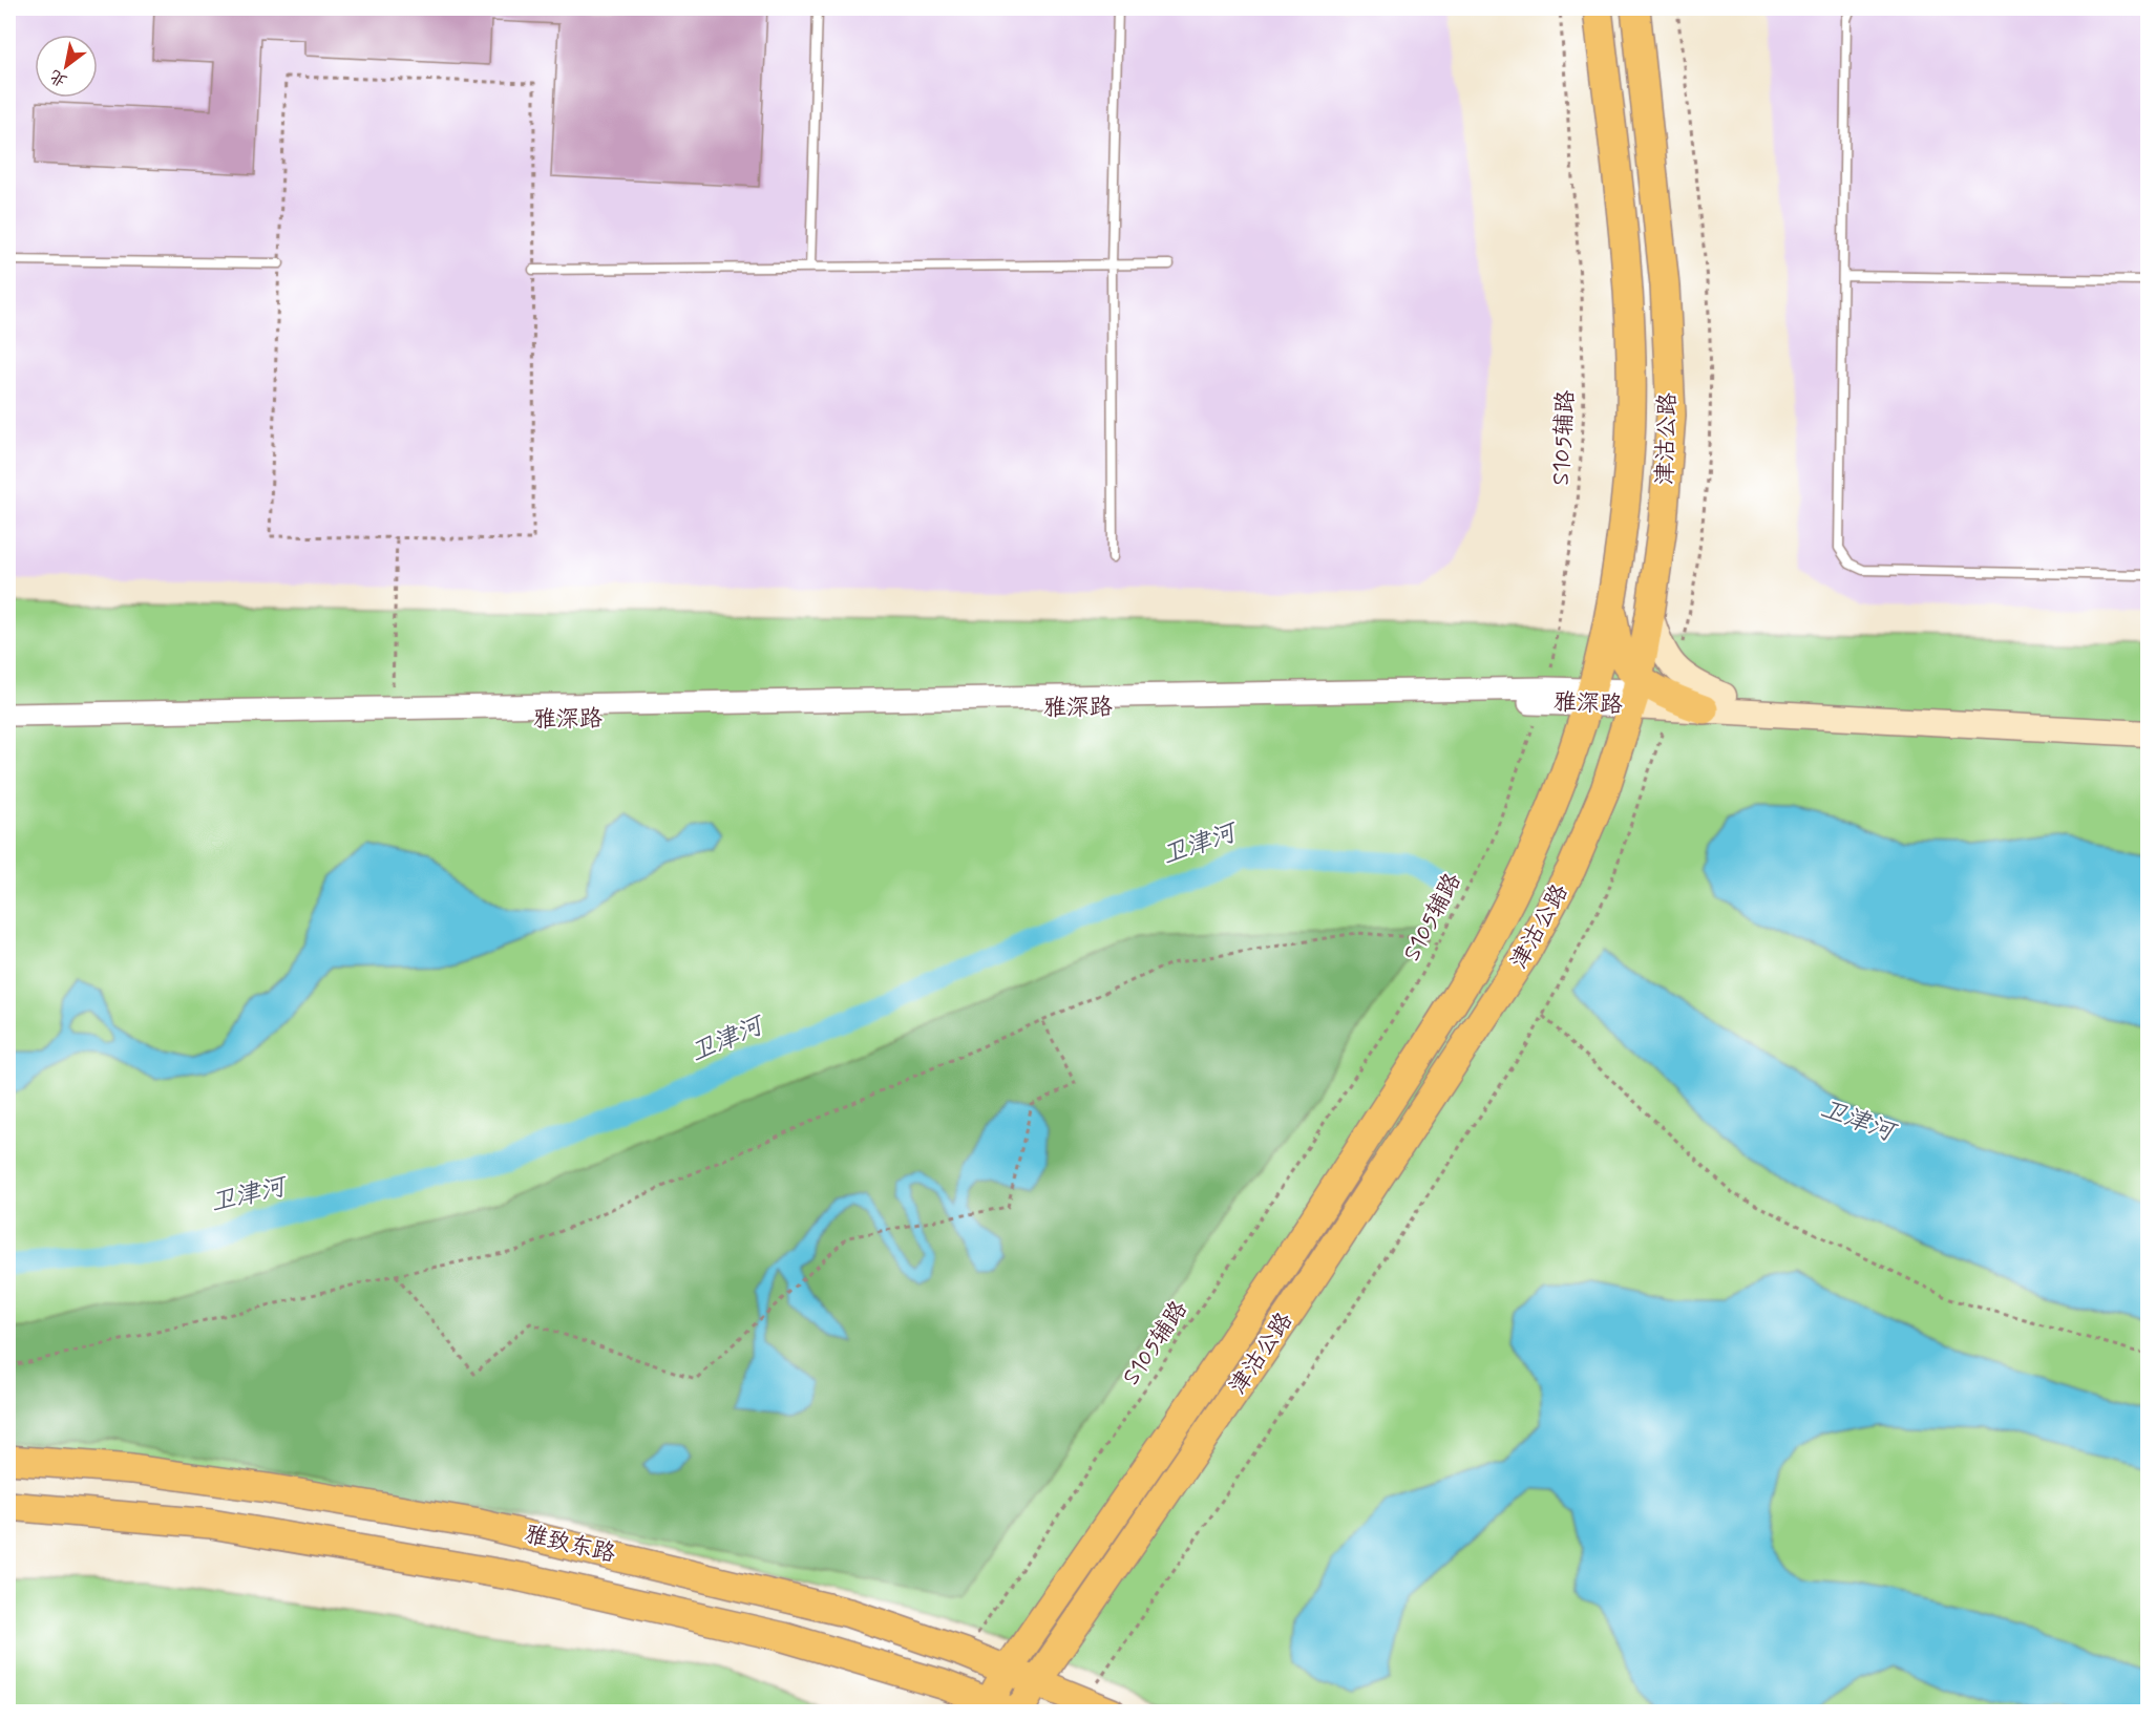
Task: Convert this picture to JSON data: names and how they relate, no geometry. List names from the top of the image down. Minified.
{"streets":{"main road":["津沽公路","雅致东路"],"street":["雅深路"],"path":["S105辅路"]},"crossings":[["S105辅路","雅深路"],["S105辅路","雅致东路"],["津沽公路","雅深路"],["津沽公路","雅致东路"]],"water":["卫津河"],"north":"bottom left"}
